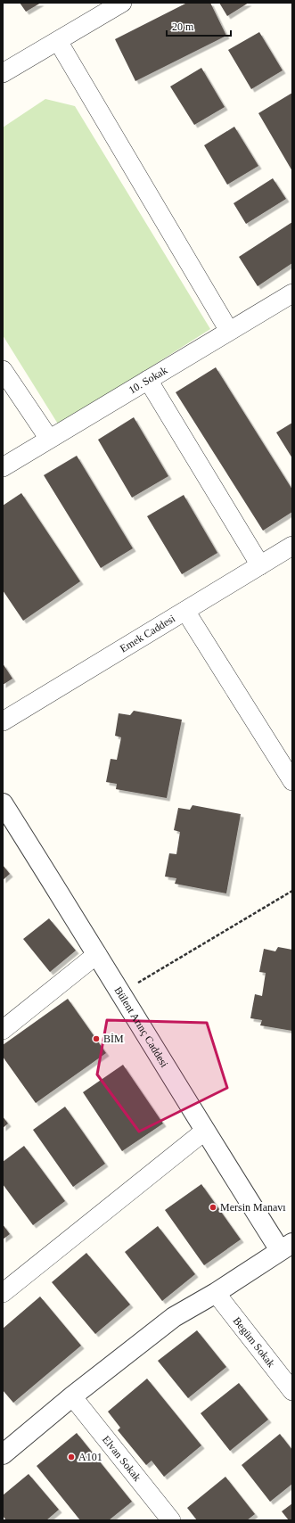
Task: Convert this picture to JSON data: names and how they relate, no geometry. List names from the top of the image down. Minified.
{"streets":{"street":["10. Sokak","Emek Caddesi","Bülent Arınç Caddesi","Begüm Sokak","Elvan Sokak"]},"places":["BİM","Mersin Manavı","A101"],"scale_bar":"20 m"}
